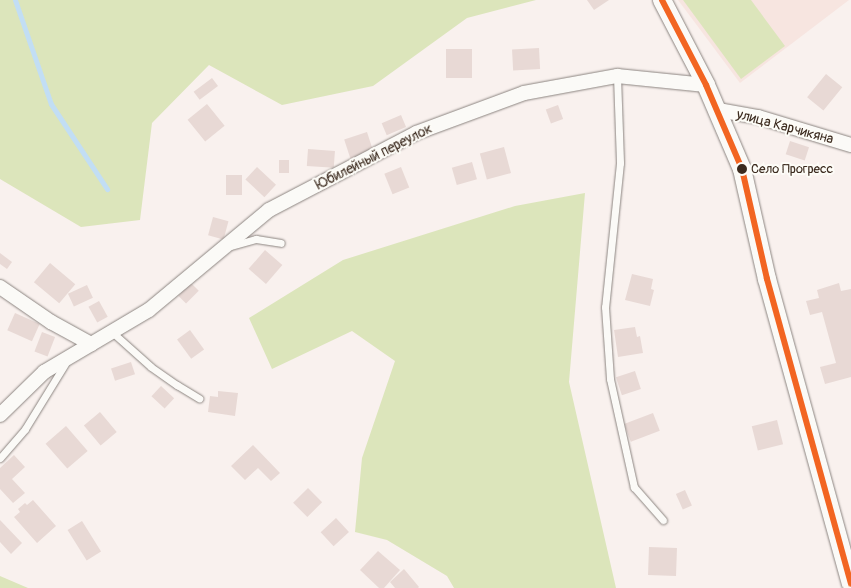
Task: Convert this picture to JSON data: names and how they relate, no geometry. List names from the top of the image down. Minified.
{"streets":{"street":["улица Карчикяна","Юбилейный переулок"]},"places":["Село Прогресс"]}
